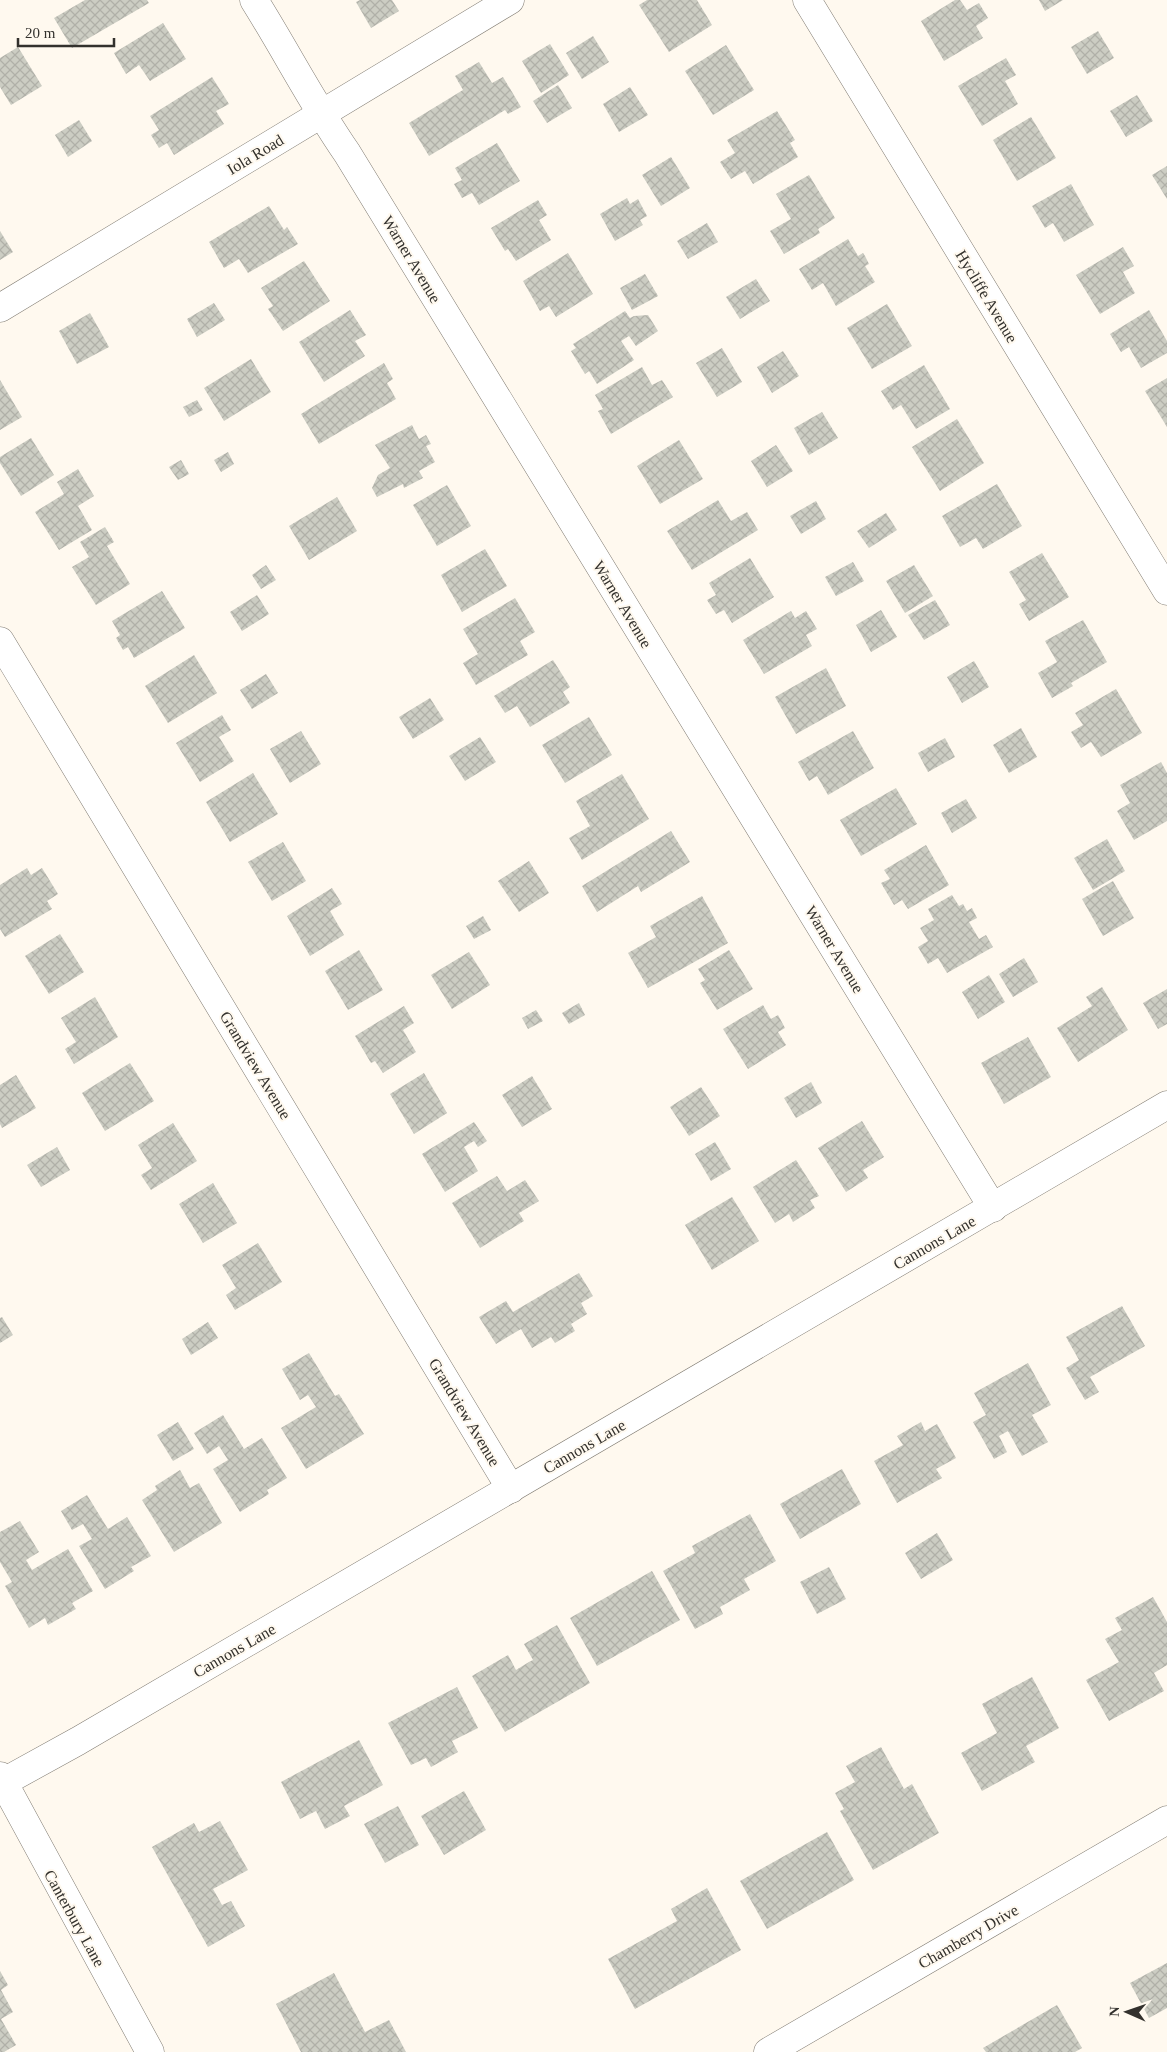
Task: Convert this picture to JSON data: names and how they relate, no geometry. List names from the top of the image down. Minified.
{"streets":{"street":["Iola Road","Warner Avenue","Hycliffe Avenue","Grandview Avenue","Cannons Lane","Canterbury Lane","Chamberry Drive"]},"crossings":[["Iola Road","Warner Avenue"],["Warner Avenue","Cannons Lane"],["Grandview Avenue","Cannons Lane"],["Cannons Lane","Canterbury Lane"]],"scale_bar":"20 m","north":"left"}
